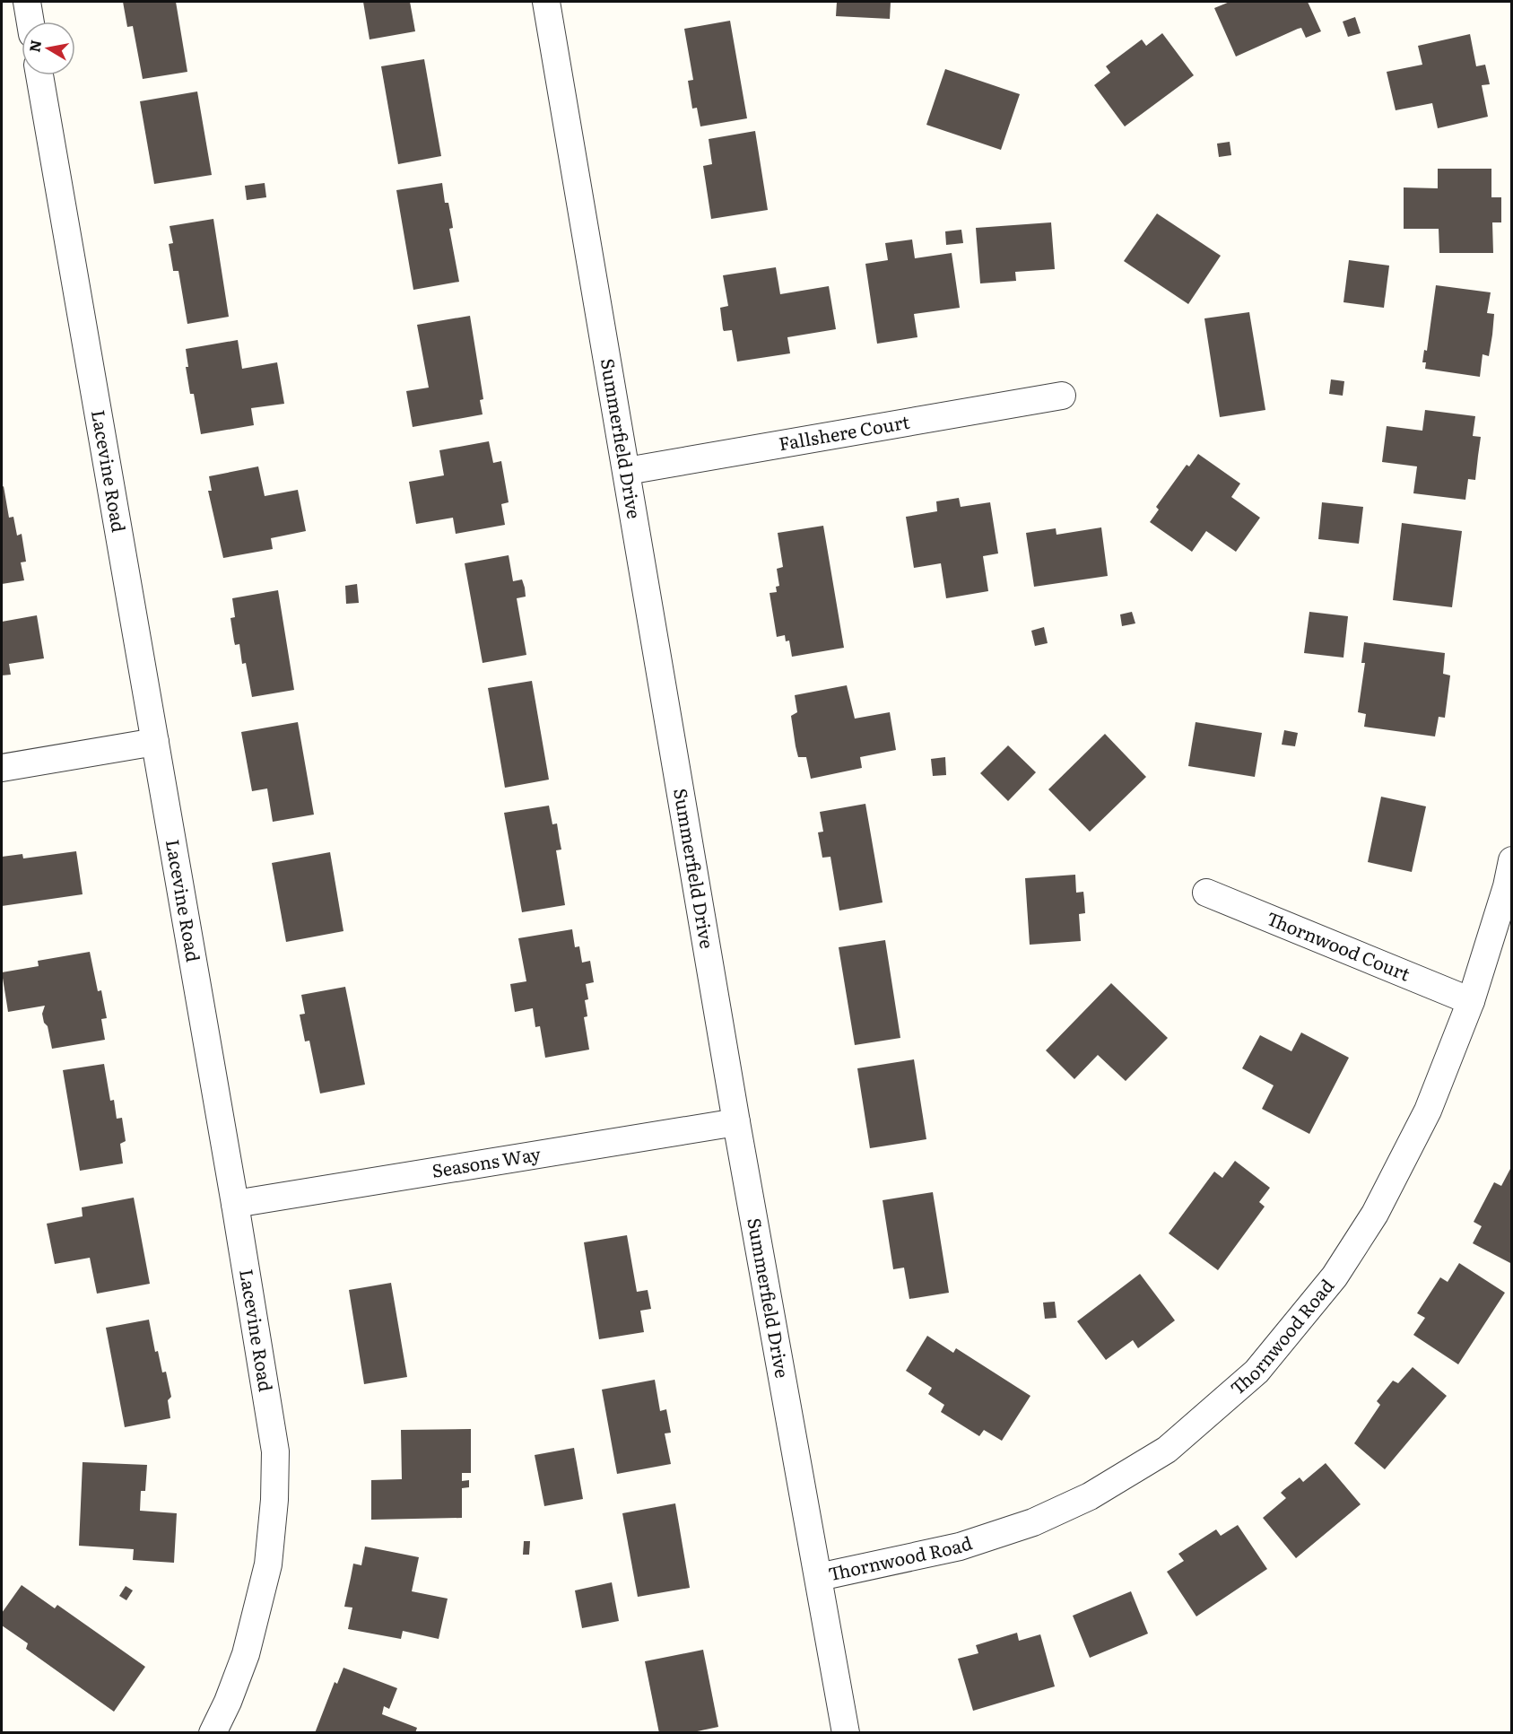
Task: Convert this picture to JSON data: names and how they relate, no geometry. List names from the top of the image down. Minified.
{"streets":{"street":["Fallshere Court","Summerfield Drive","Lacevine Road","Thornwood Court","Seasons Way","Thornwood Road"]},"crossings":[["Fallshere Court","Summerfield Drive"],["Summerfield Drive","Seasons Way"],["Summerfield Drive","Thornwood Road"],["Lacevine Road","Seasons Way"],["Thornwood Court","Thornwood Road"]],"north":"left"}
